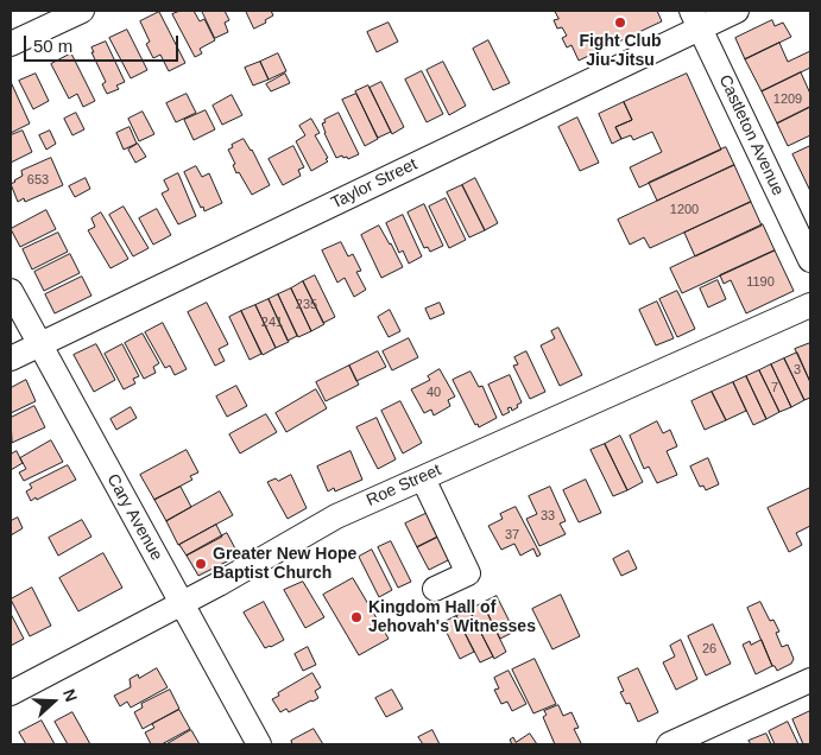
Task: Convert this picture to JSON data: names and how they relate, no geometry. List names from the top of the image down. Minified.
{"streets":{"street":["Castleton Avenue","Taylor Street","Roe Street","Cary Avenue"]},"crossings":[["Castleton Avenue","Taylor Street"],["Taylor Street","Cary Avenue"],["Roe Street","Cary Avenue"]],"places":["Fight Club Jiu-Jitsu","Greater New Hope Baptist Church","Kingdom Hall of Jehovah's Witnesses"],"house_numbers":["1209","653","1200","1190","235","241","3","7","40","33","37","26"],"scale_bar":"50 m","north":"right"}
